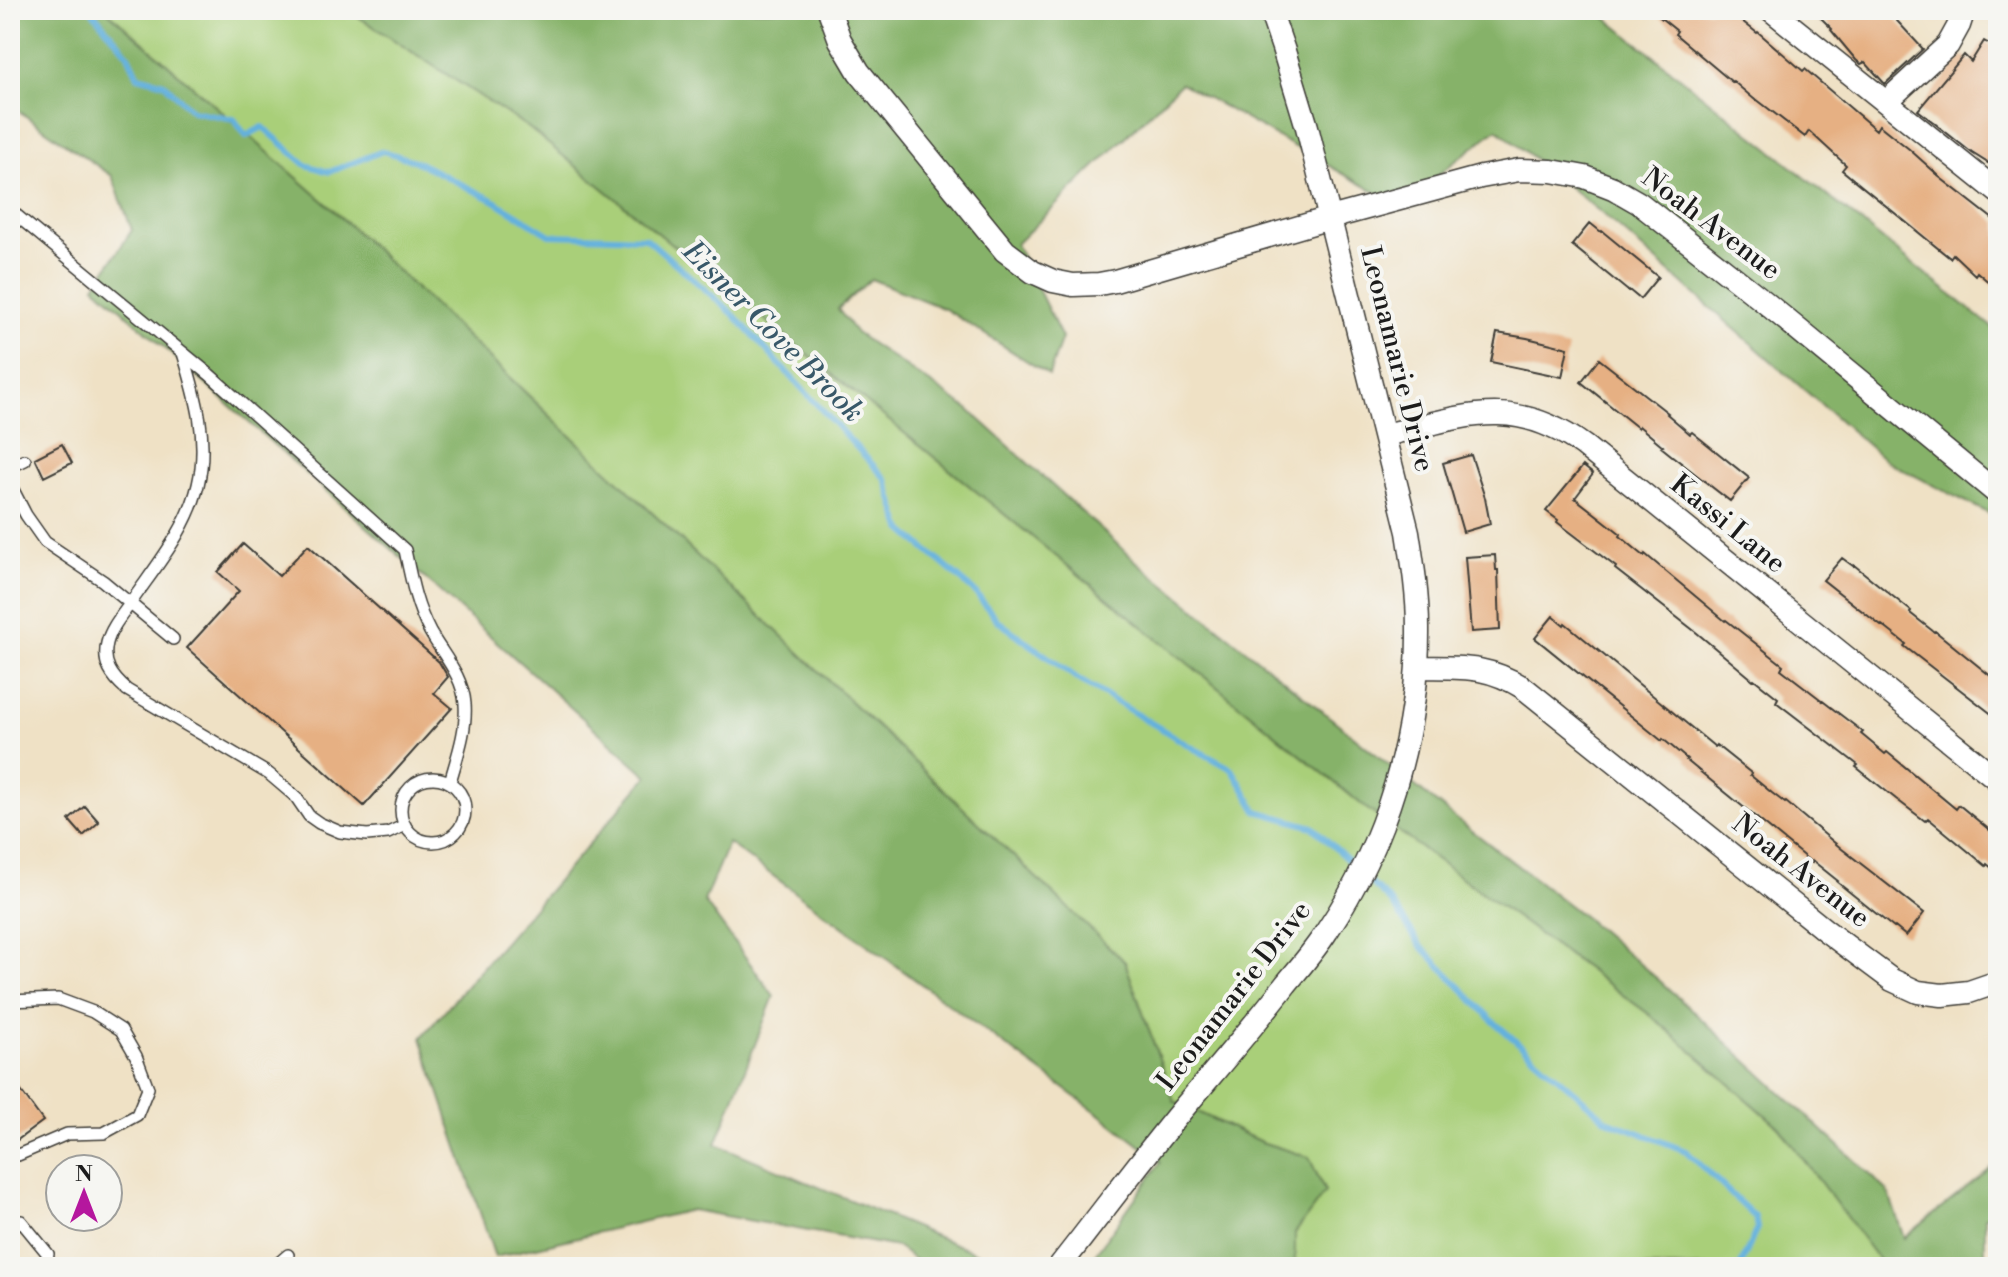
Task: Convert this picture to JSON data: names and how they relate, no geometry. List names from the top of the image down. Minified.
{"streets":{"street":["Noah Avenue","Leonamarie Drive","Kassi Lane"]},"crossings":[["Noah Avenue","Leonamarie Drive"],["Leonamarie Drive","Kassi Lane"]],"water":["Eisner Cove Brook"],"north":"top"}
